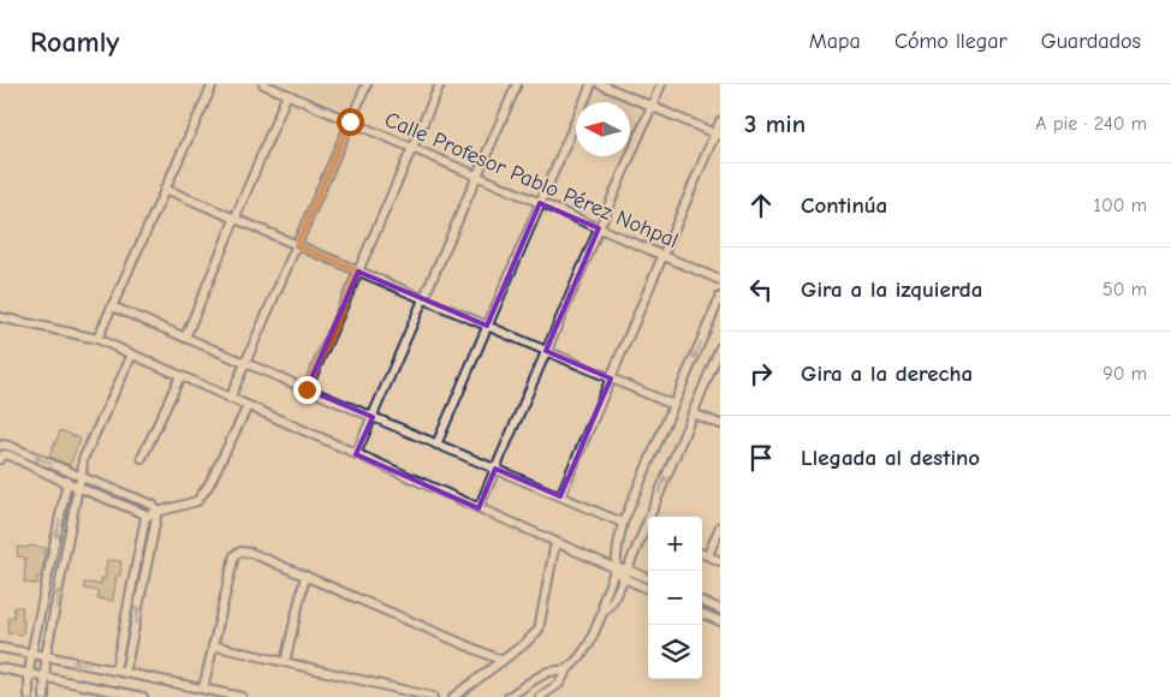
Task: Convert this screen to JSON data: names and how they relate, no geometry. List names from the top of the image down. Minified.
{"streets":{"street":["Calle Profesor Pablo Pérez Nohpal"]},"north":"left","page":{"header":"Roamly","nav":["Mapa","Cómo llegar","Guardados"],"heading":["3 min","A pie · 240 m"],"list":[["Continúa","100 m"],["Gira a la izquierda","50 m"],["Gira a la derecha","90 m"],"Llegada al destino"],"map_buttons":["+","−"]}}
